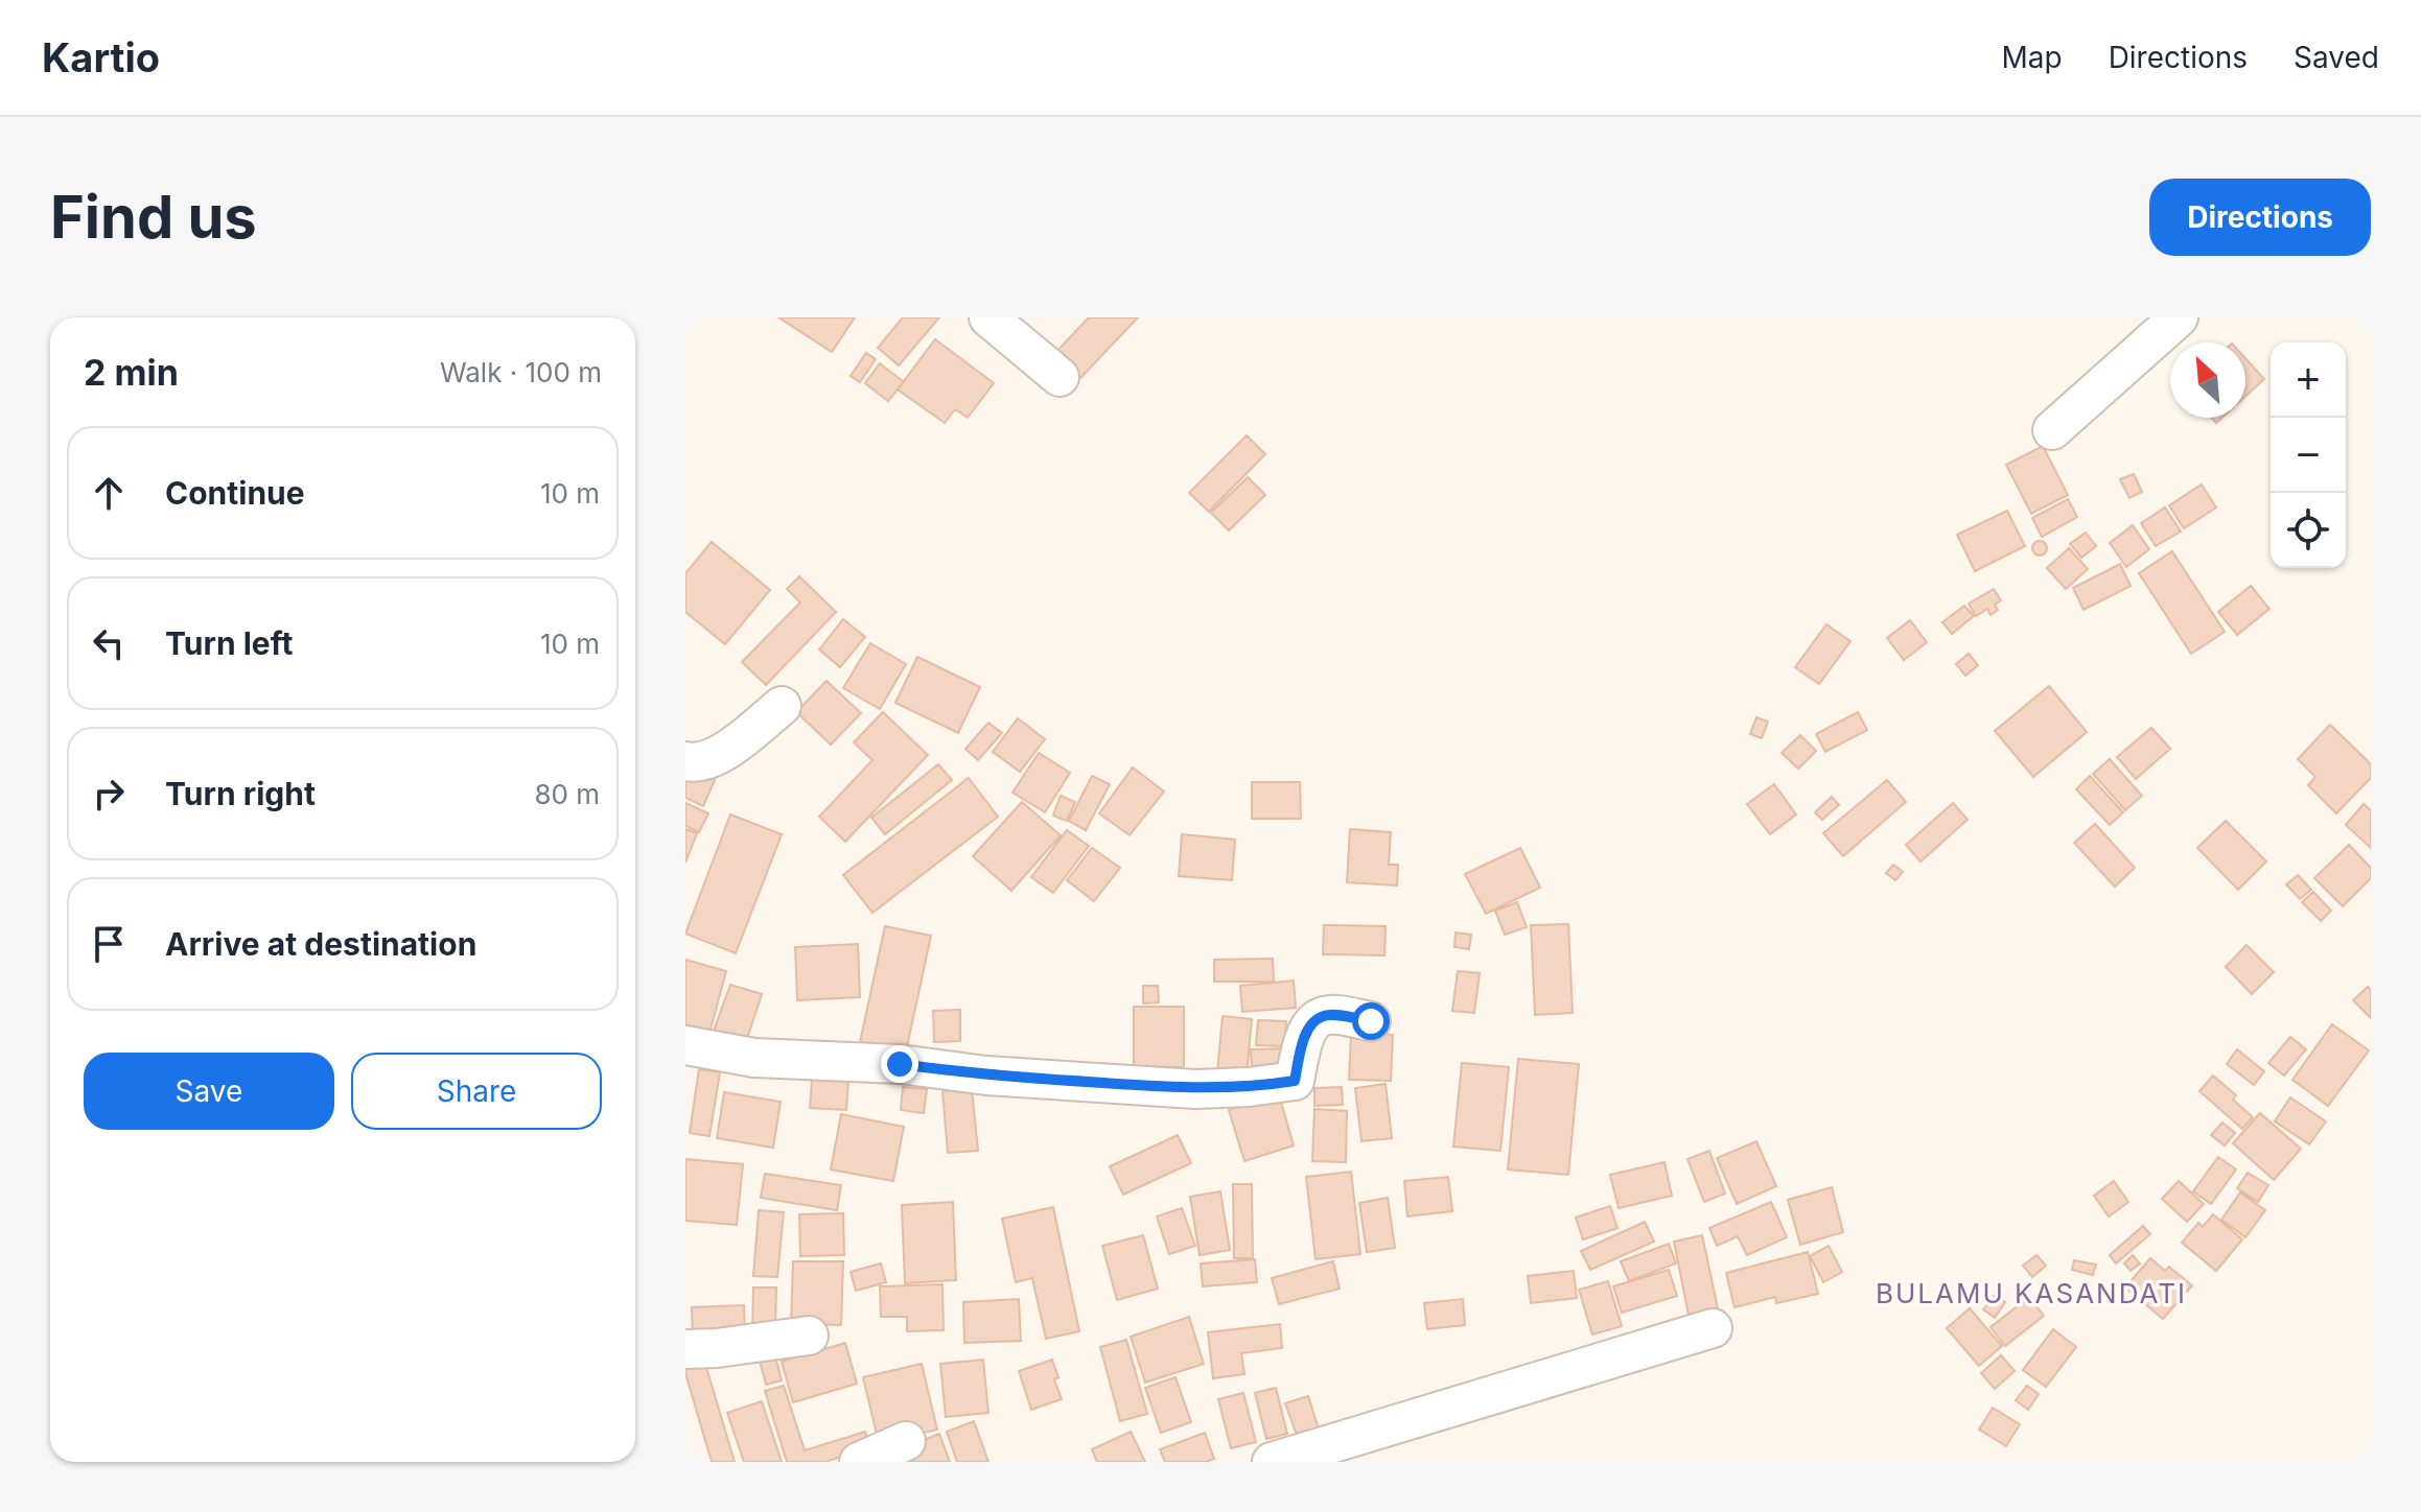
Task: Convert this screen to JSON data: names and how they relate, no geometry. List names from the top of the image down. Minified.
{"districts":["BULAMU KASANDATI"],"north":"top left","page":{"header":"Kartio","nav":["Map","Directions","Saved"],"buttons":["Directions",["Save","Share"]],"title":"Find us","heading":["2 min","Walk · 100 m"],"map_buttons":["+","−"],"list":[["Continue","10 m"],["Turn left","10 m"],["Turn right","80 m"],"Arrive at destination"]}}
